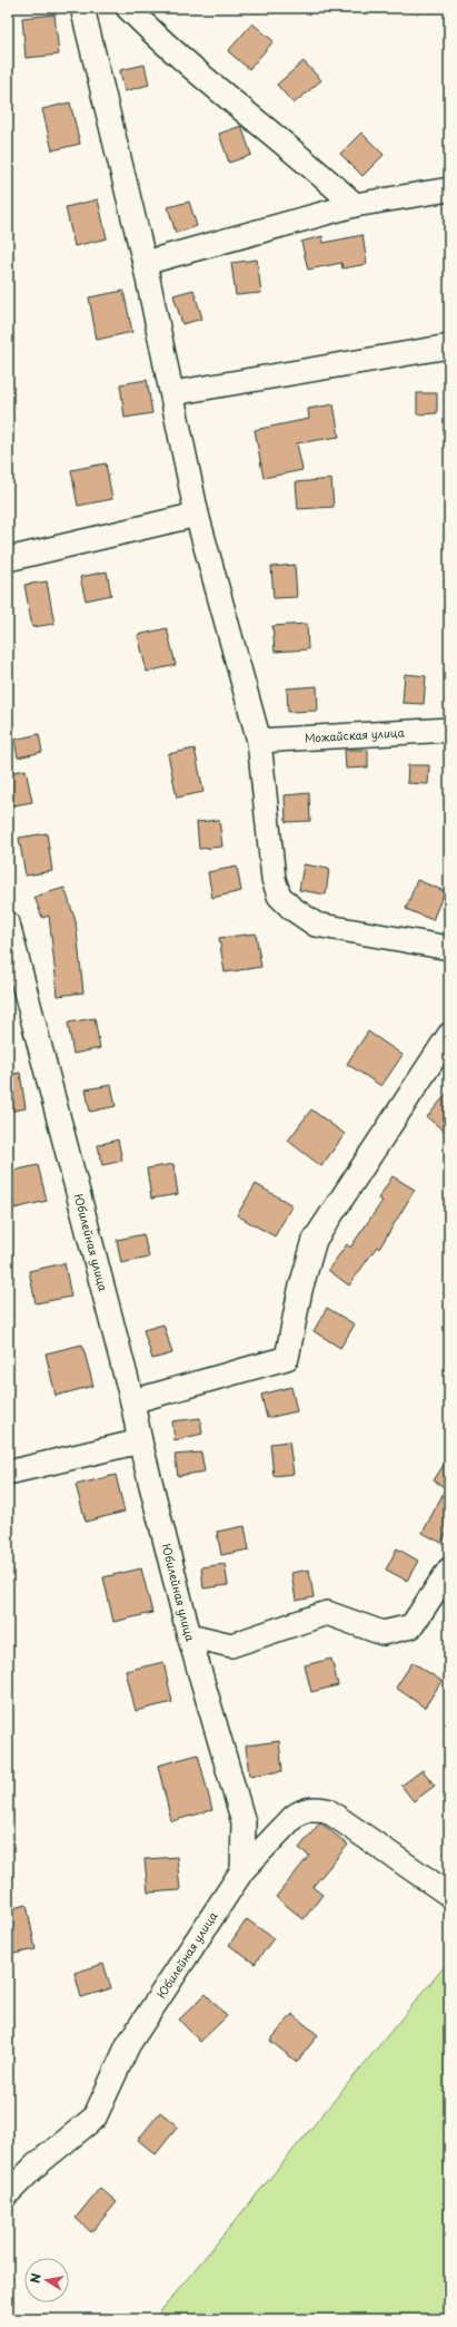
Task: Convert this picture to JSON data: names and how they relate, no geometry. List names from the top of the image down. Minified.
{"streets":{"street":["Можайская улица","Юбилейная улица"]},"north":"left"}
